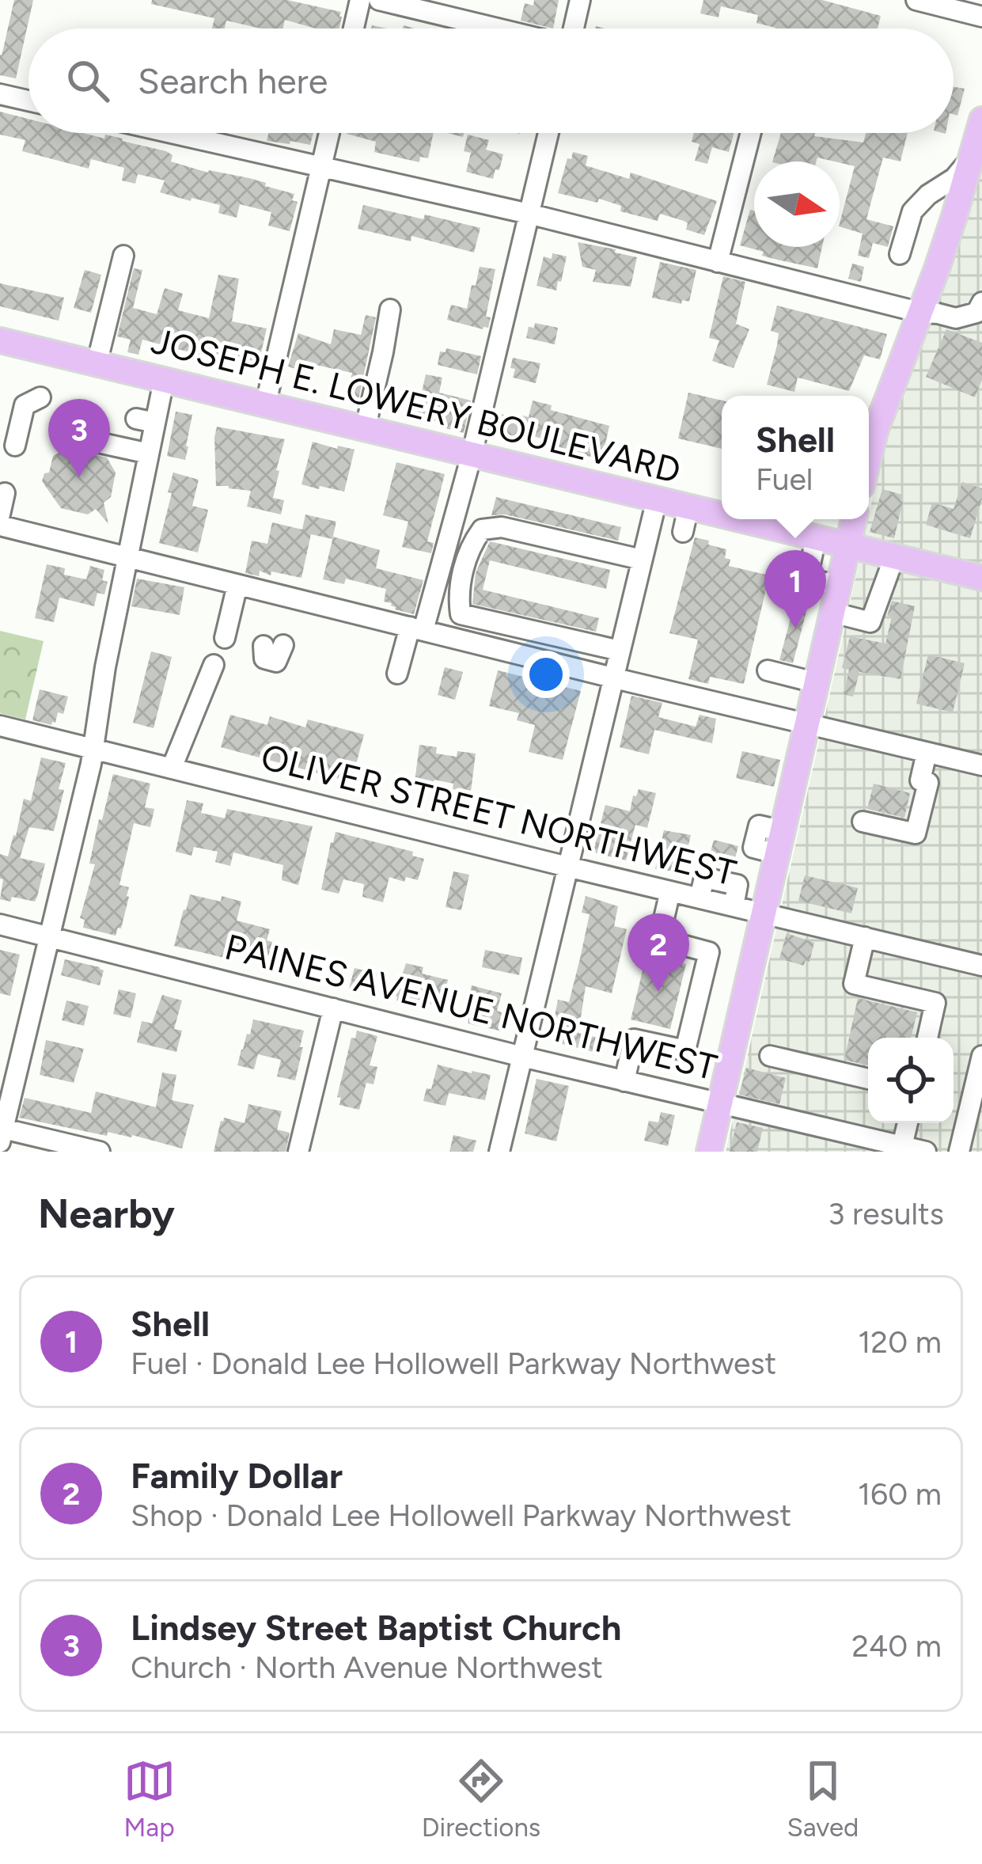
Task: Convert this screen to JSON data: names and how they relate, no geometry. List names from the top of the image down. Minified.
{"streets":{"main road":["JOSEPH E. LOWERY BOULEVARD"],"street":["OLIVER STREET NORTHWEST","PAINES AVENUE NORTHWEST"]},"north":"right","page":{"search":"Search here","popup":["Shell","Fuel"],"pins":["3","1","2"],"heading":["Nearby","3 results"],"list":[{"mark":"1","name":"Shell","note":"Fuel · Donald Lee Hollowell Parkway Northwest","value":"120 m"},{"mark":"2","name":"Family Dollar","note":"Shop · Donald Lee Hollowell Parkway Northwest","value":"160 m"},{"mark":"3","name":"Lindsey Street Baptist Church","note":"Church · North Avenue Northwest","value":"240 m"}],"nav":["Map","Directions","Saved"]}}
